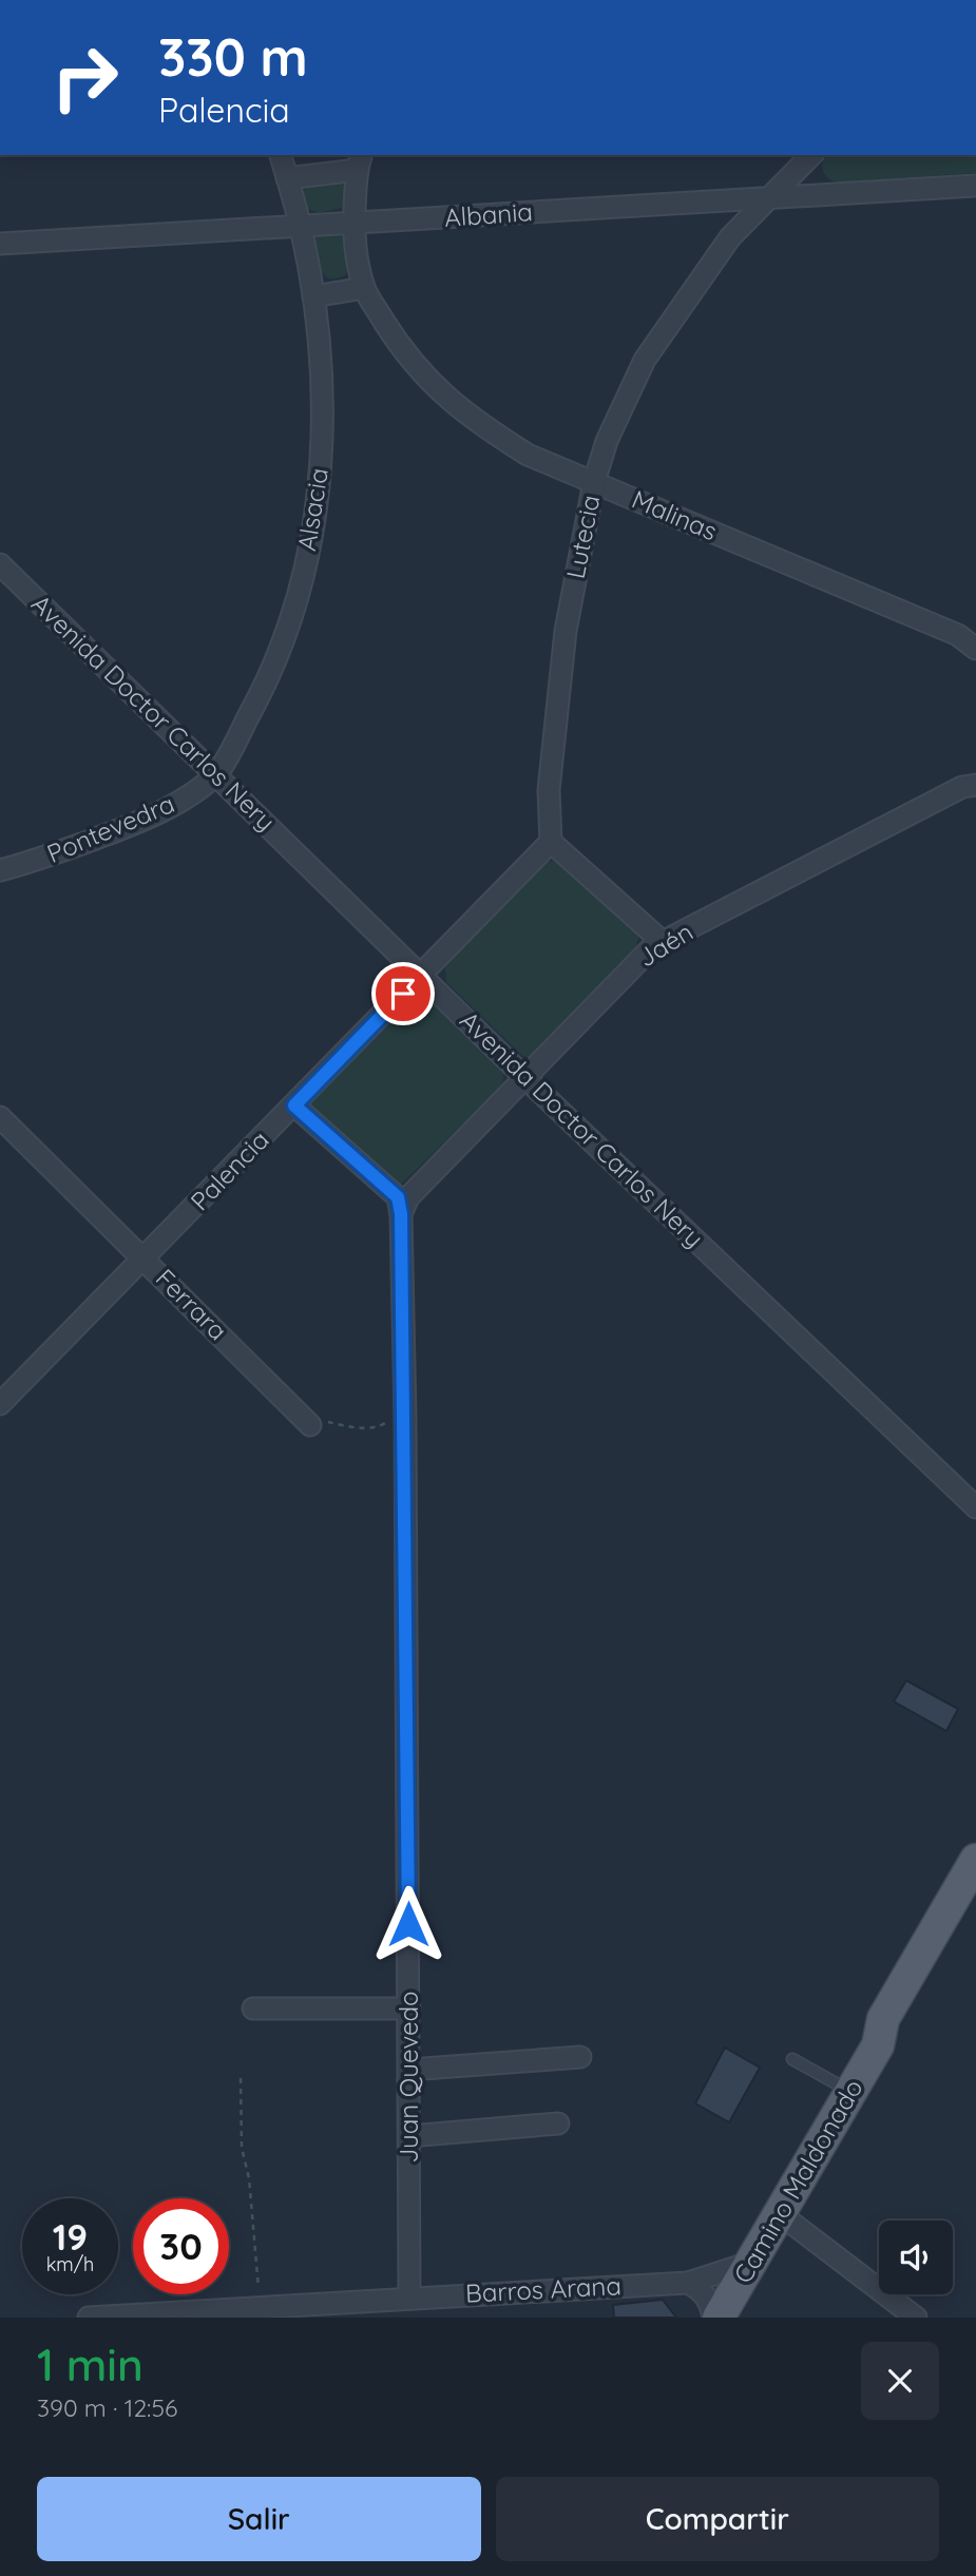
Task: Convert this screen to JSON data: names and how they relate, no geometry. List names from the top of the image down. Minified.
{"streets":{"main road":["Camino Maldonado"],"street":["Albania","Alsacia","Malinas","Lutecia","Avenida Doctor Carlos Nery","Pontevedra","Jaén","Palencia","Ferrara","Juan Quevedo","Barros Arana"]},"crossings":[["Albania","Alsacia"],["Albania","Malinas"],["Albania","Lutecia"],["Alsacia","Avenida Doctor Carlos Nery"],["Alsacia","Pontevedra"],["Malinas","Lutecia"],["Lutecia","Palencia"],["Avenida Doctor Carlos Nery","Pontevedra"],["Avenida Doctor Carlos Nery","Jaén"],["Avenida Doctor Carlos Nery","Palencia"],["Jaén","Juan Quevedo"],["Palencia","Ferrara"],["Palencia","Juan Quevedo"],["Juan Quevedo","Barros Arana"],["Camino Maldonado","Barros Arana"]],"page":{"turn":["330 m","Palencia"],"speed":"19 km/h","limit":"30","heading":["1 min","390 m · 12:56"],"buttons":["Salir","Compartir"]}}
